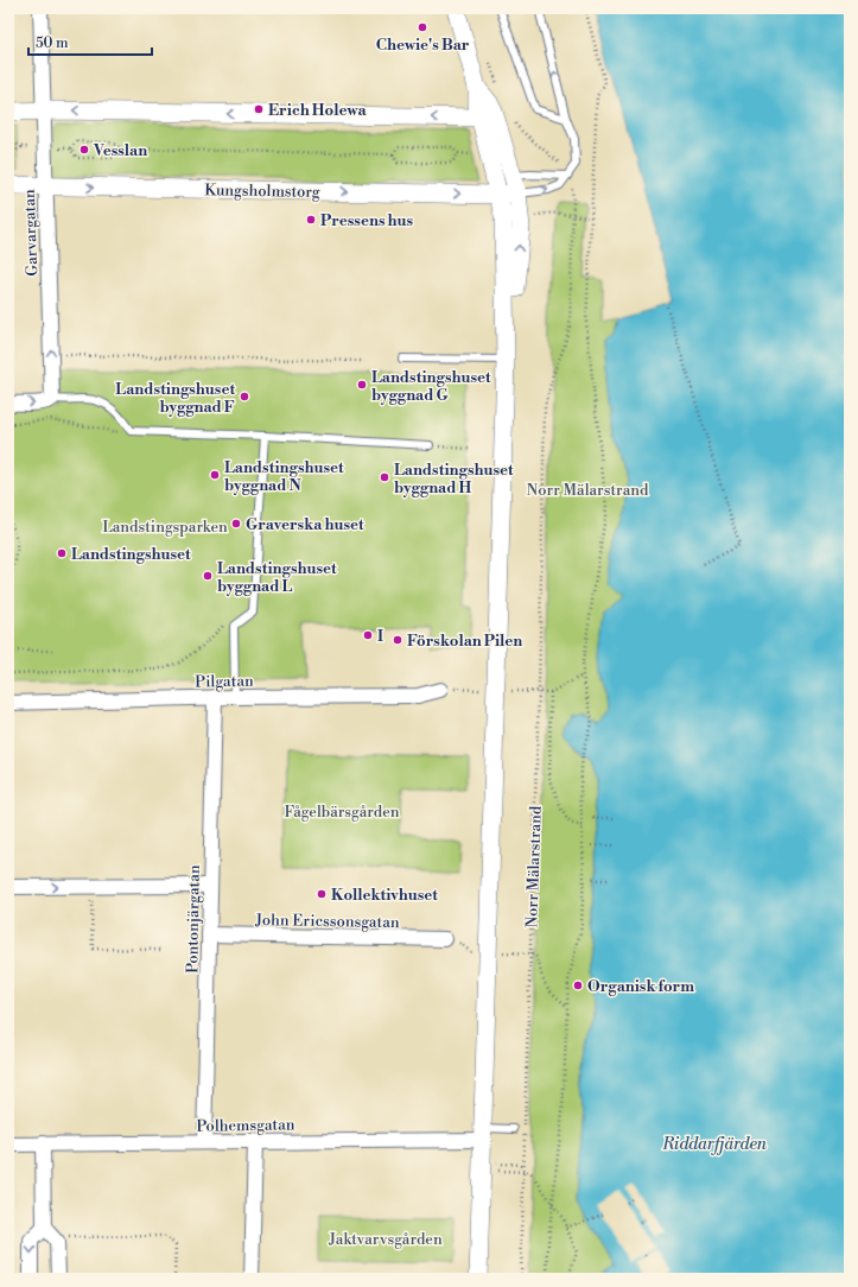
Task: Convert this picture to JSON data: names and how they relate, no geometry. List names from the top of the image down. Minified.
{"streets":{"street":["Kungsholmstorg","Garvargatan","Pilgatan","Pontonjärgatan","John Ericssonsgatan","Polhemsgatan"],"path":["Norr Mälarstrand"]},"crossings":[["Kungsholmstorg","Garvargatan"],["Pilgatan","Pontonjärgatan"],["Pontonjärgatan","John Ericssonsgatan"],["Pontonjärgatan","Polhemsgatan"]],"one_way":["Garvargatan"],"water":["Riddarfjärden"],"parks":["Norr Mälarstrand","Landstingsparken","Fågelbärsgården","Jaktvarvsgården"],"places":["Chewie's Bar","Erich Holewa","Vesslan","Pressens hus","Landstingshuset byggnad G","Landstingshuset byggnad F","Landstingshuset byggnad N","Landstingshuset byggnad H","Graverska huset","Landstingshuset","Landstingshuset byggnad L","I","Förskolan Pilen","Kollektivhuset","Organisk form"],"scale_bar":"50 m"}
